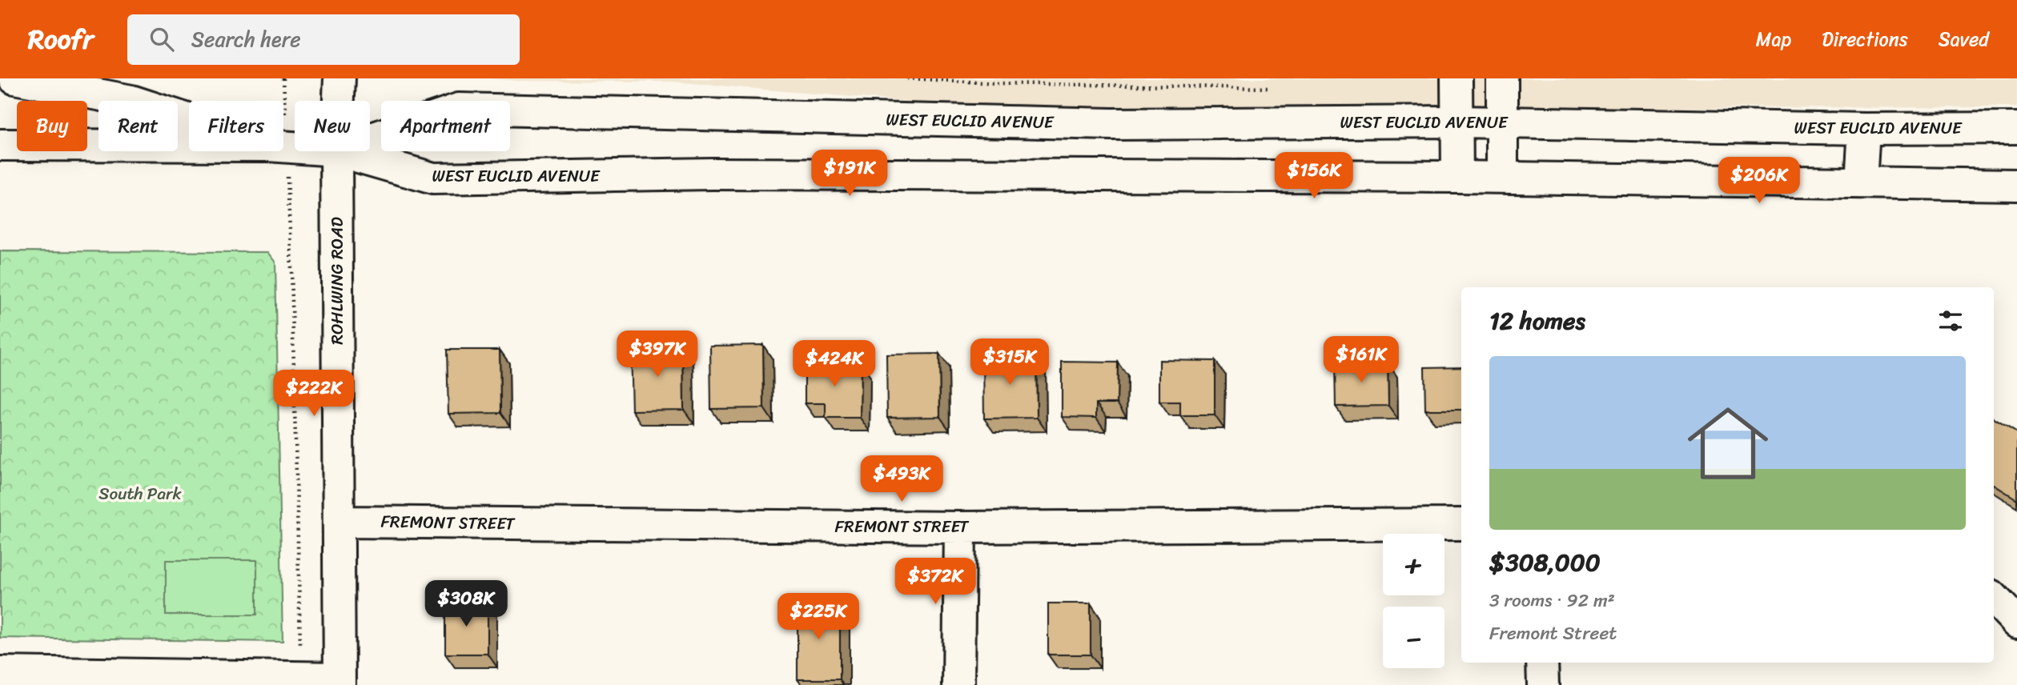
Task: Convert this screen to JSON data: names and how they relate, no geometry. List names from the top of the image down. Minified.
{"streets":{"main road":["WEST EUCLID AVENUE","ROHLWING ROAD","FREMONT STREET"]},"crossings":[["ROHLWING ROAD","FREMONT STREET"]],"parks":["South Park"],"page":{"header":"Roofr","search":"Search here","nav":["Map","Directions","Saved"],"chip":["Buy","Rent","Filters","New","Apartment"],"price":["$191K","$156K","$206K","$397K","$161K","$315K","$424K","$222K","$493K","$372K","$308K","$225K"],"heading":"12 homes","list":[{"name":"$308,000","note":"3 rooms · 92 m² · Fremont Street"}],"map_buttons":["+","−"]}}
